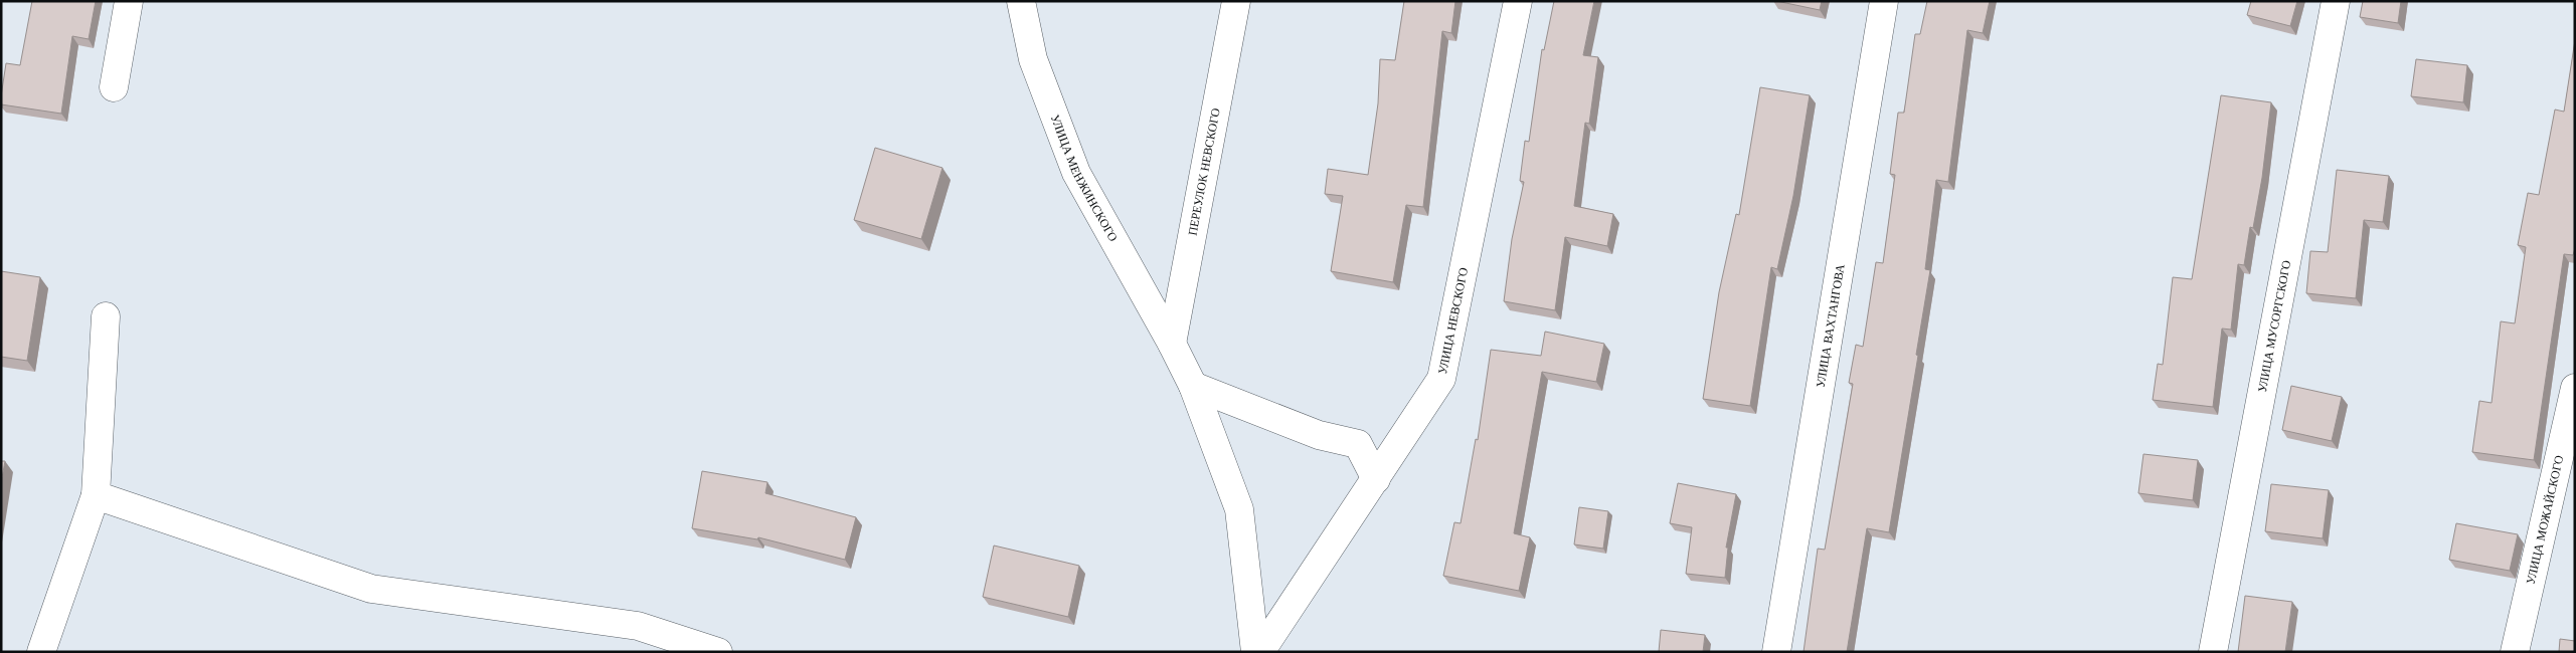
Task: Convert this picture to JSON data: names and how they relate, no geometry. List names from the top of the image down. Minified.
{"streets":{"street":["ПЕРЕУЛОК НЕВСКОГО","УЛИЦА МЕНЖИНСКОГО","УЛИЦА НЕВСКОГО","УЛИЦА ВАХТАНГОВА","УЛИЦА МУСОРГСКОГО","УЛИЦА МОЖАЙСКОГО"]},"crossings":[["ПЕРЕУЛОК НЕВСКОГО","УЛИЦА МЕНЖИНСКОГО"]]}
